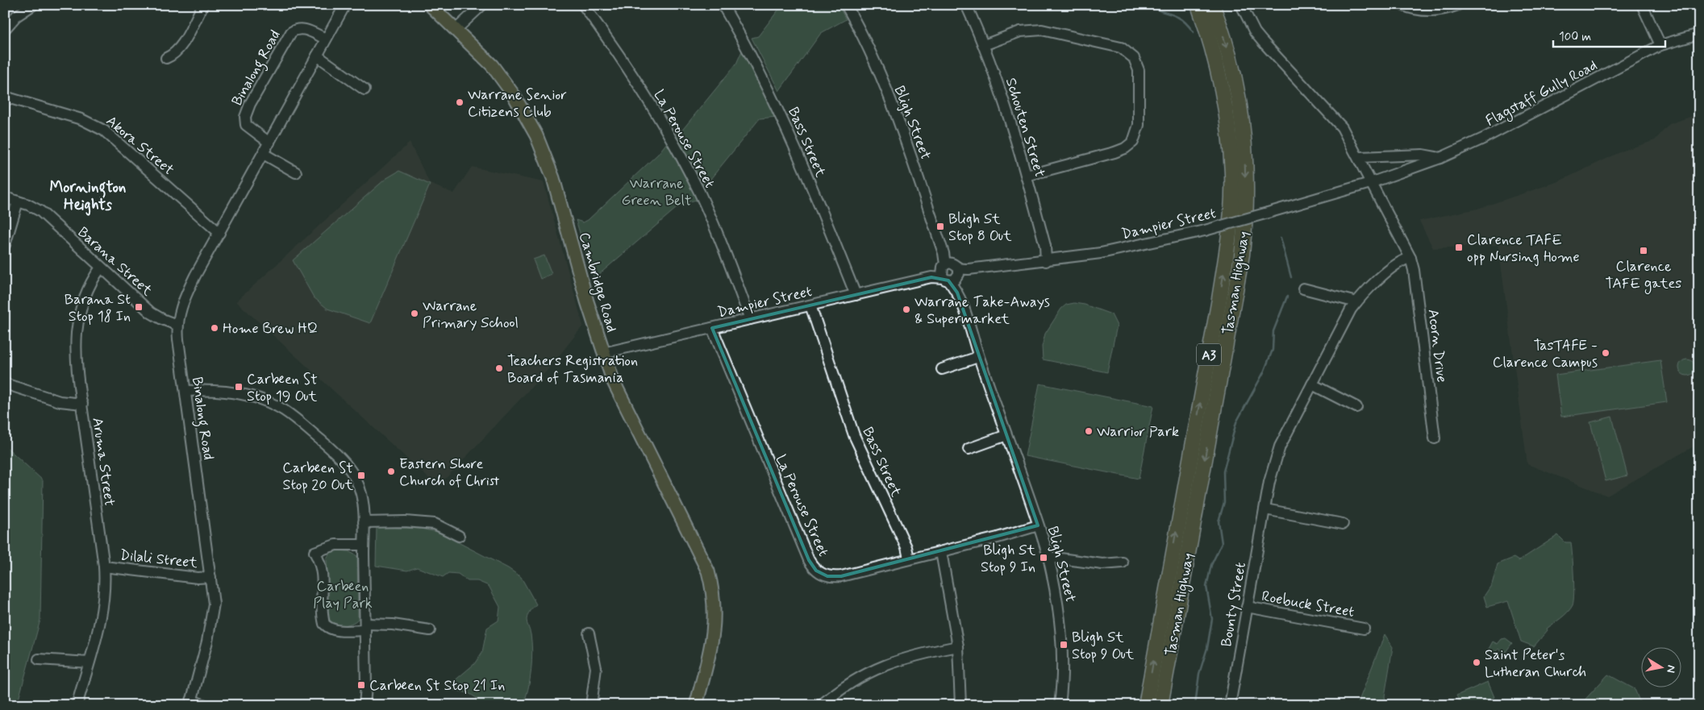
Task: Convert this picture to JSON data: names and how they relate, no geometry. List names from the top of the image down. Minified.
{"streets":{"highway":["Tasman Highway","A3"],"main road":["Cambridge Road"],"street":["Binalong Road","Flagstaff Gully Road","Bligh Street","Schouten Street","La Perouse Street","Bass Street","Akora Street","Dampier Street","Barana Street","Acorn Drive","Aruma Street","Dilali Street","Roebuck Street","Bounty Street"]},"crossings":[["Binalong Road","Akora Street"],["Binalong Road","Barana Street"],["Binalong Road","Dilali Street"],["Flagstaff Gully Road","Dampier Street"],["Bligh Street","La Perouse Street"],["Bligh Street","Dampier Street"],["Schouten Street","Dampier Street"],["La Perouse Street","Bass Street"],["La Perouse Street","Dampier Street"],["Bass Street","Dampier Street"],["Dampier Street","Cambridge Road"],["Barana Street","Aruma Street"],["Acorn Drive","Bounty Street"],["Aruma Street","Dilali Street"],["Roebuck Street","Bounty Street"]],"districts":["Mornington Heights"],"parks":["Warrane Green Belt","Carbeen Play Park"],"places":{"other":["Warrane Senior Citizens Club","Warrane Take-Aways & Supermarket","Warrane Primary School","Home Brew HQ","TasTAFE - Clarence Campus","Teachers Registration Board of Tasmania","Warrior Park","Eastern Shore Church of Christ","Saint Peter's Lutheran Church"],"transit":["Bligh St Stop 8 Out","Clarence TAFE opp Nursing Home","Clarence TAFE gates","Barana St Stop 18 In","Carbeen St Stop 19 Out","Carbeen St Stop 20 Out","Bligh St Stop 9 In","Bligh St Stop 9 Out","Carbeen St Stop 21 In"]},"scale_bar":"100 m","north":"right"}
